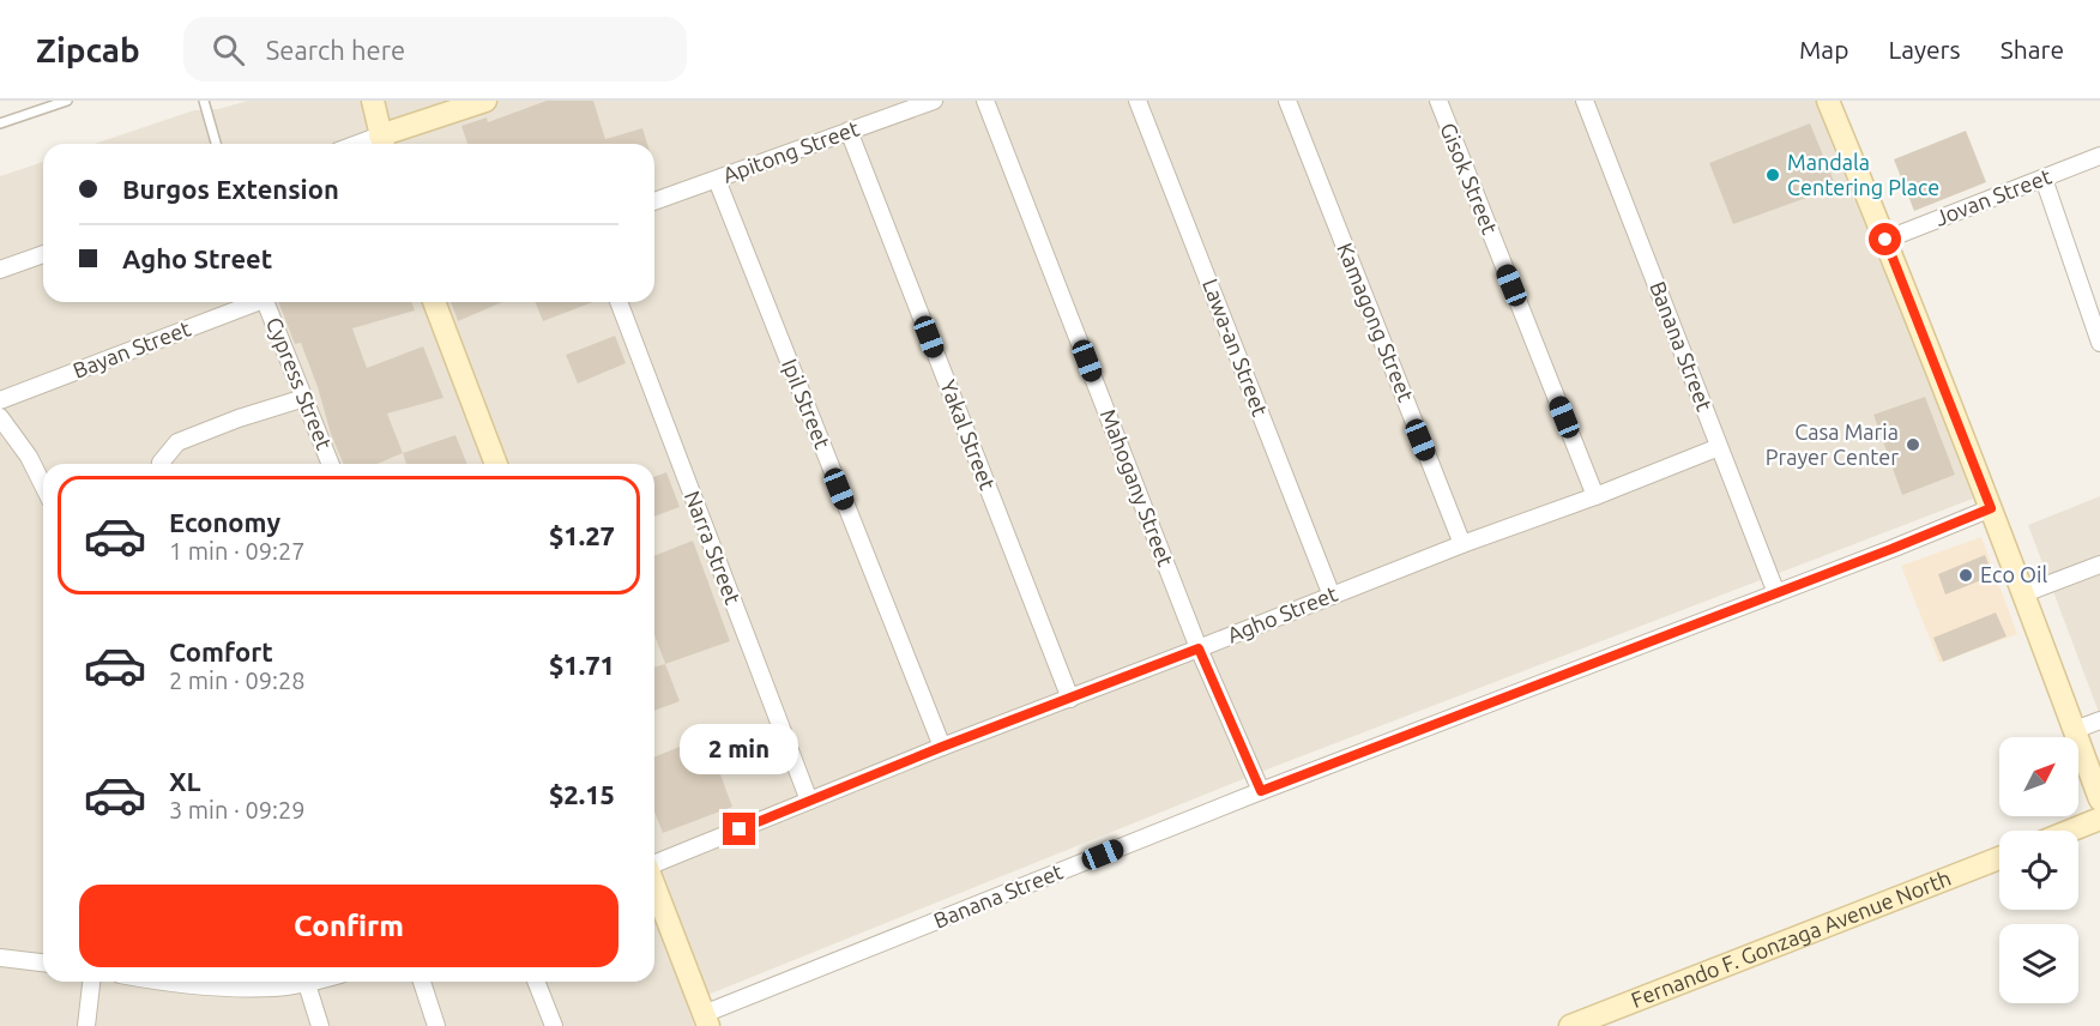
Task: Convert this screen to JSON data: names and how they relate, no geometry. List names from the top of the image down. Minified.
{"streets":{"street":["Apitong Street","Gisok Street","Jovan Street","Kamagong Street","Banana Street","Lawa-an Street","Bayan Street","Cypress Street","Ipil Street","Yakal Street","Mahogany Street","Narra Street","Agho Street","Fernando F. Gonzaga Avenue North"]},"crossings":[["Apitong Street","Ipil Street"],["Apitong Street","Yakal Street"],["Gisok Street","Agho Street"],["Kamagong Street","Agho Street"],["Banana Street","Mahogany Street"],["Banana Street","Agho Street"],["Lawa-an Street","Agho Street"],["Ipil Street","Agho Street"],["Yakal Street","Agho Street"],["Mahogany Street","Agho Street"],["Narra Street","Agho Street"]],"places":["Mandala Centering Place","Casa Maria Prayer Center","Eco Oil"],"north":"top right","page":{"header":"Zipcab","search":"Search here","nav":["Map","Layers","Share"],"banner":["Burgos Extension","Agho Street"],"list":[{"name":"Economy","note":"1 min · 09:27","value":"$1.27"},{"name":"Comfort","note":"2 min · 09:28","value":"$1.71"},{"name":"XL","note":"3 min · 09:29","value":"$2.15"}],"bubble":"2 min","buttons":"Confirm"}}
